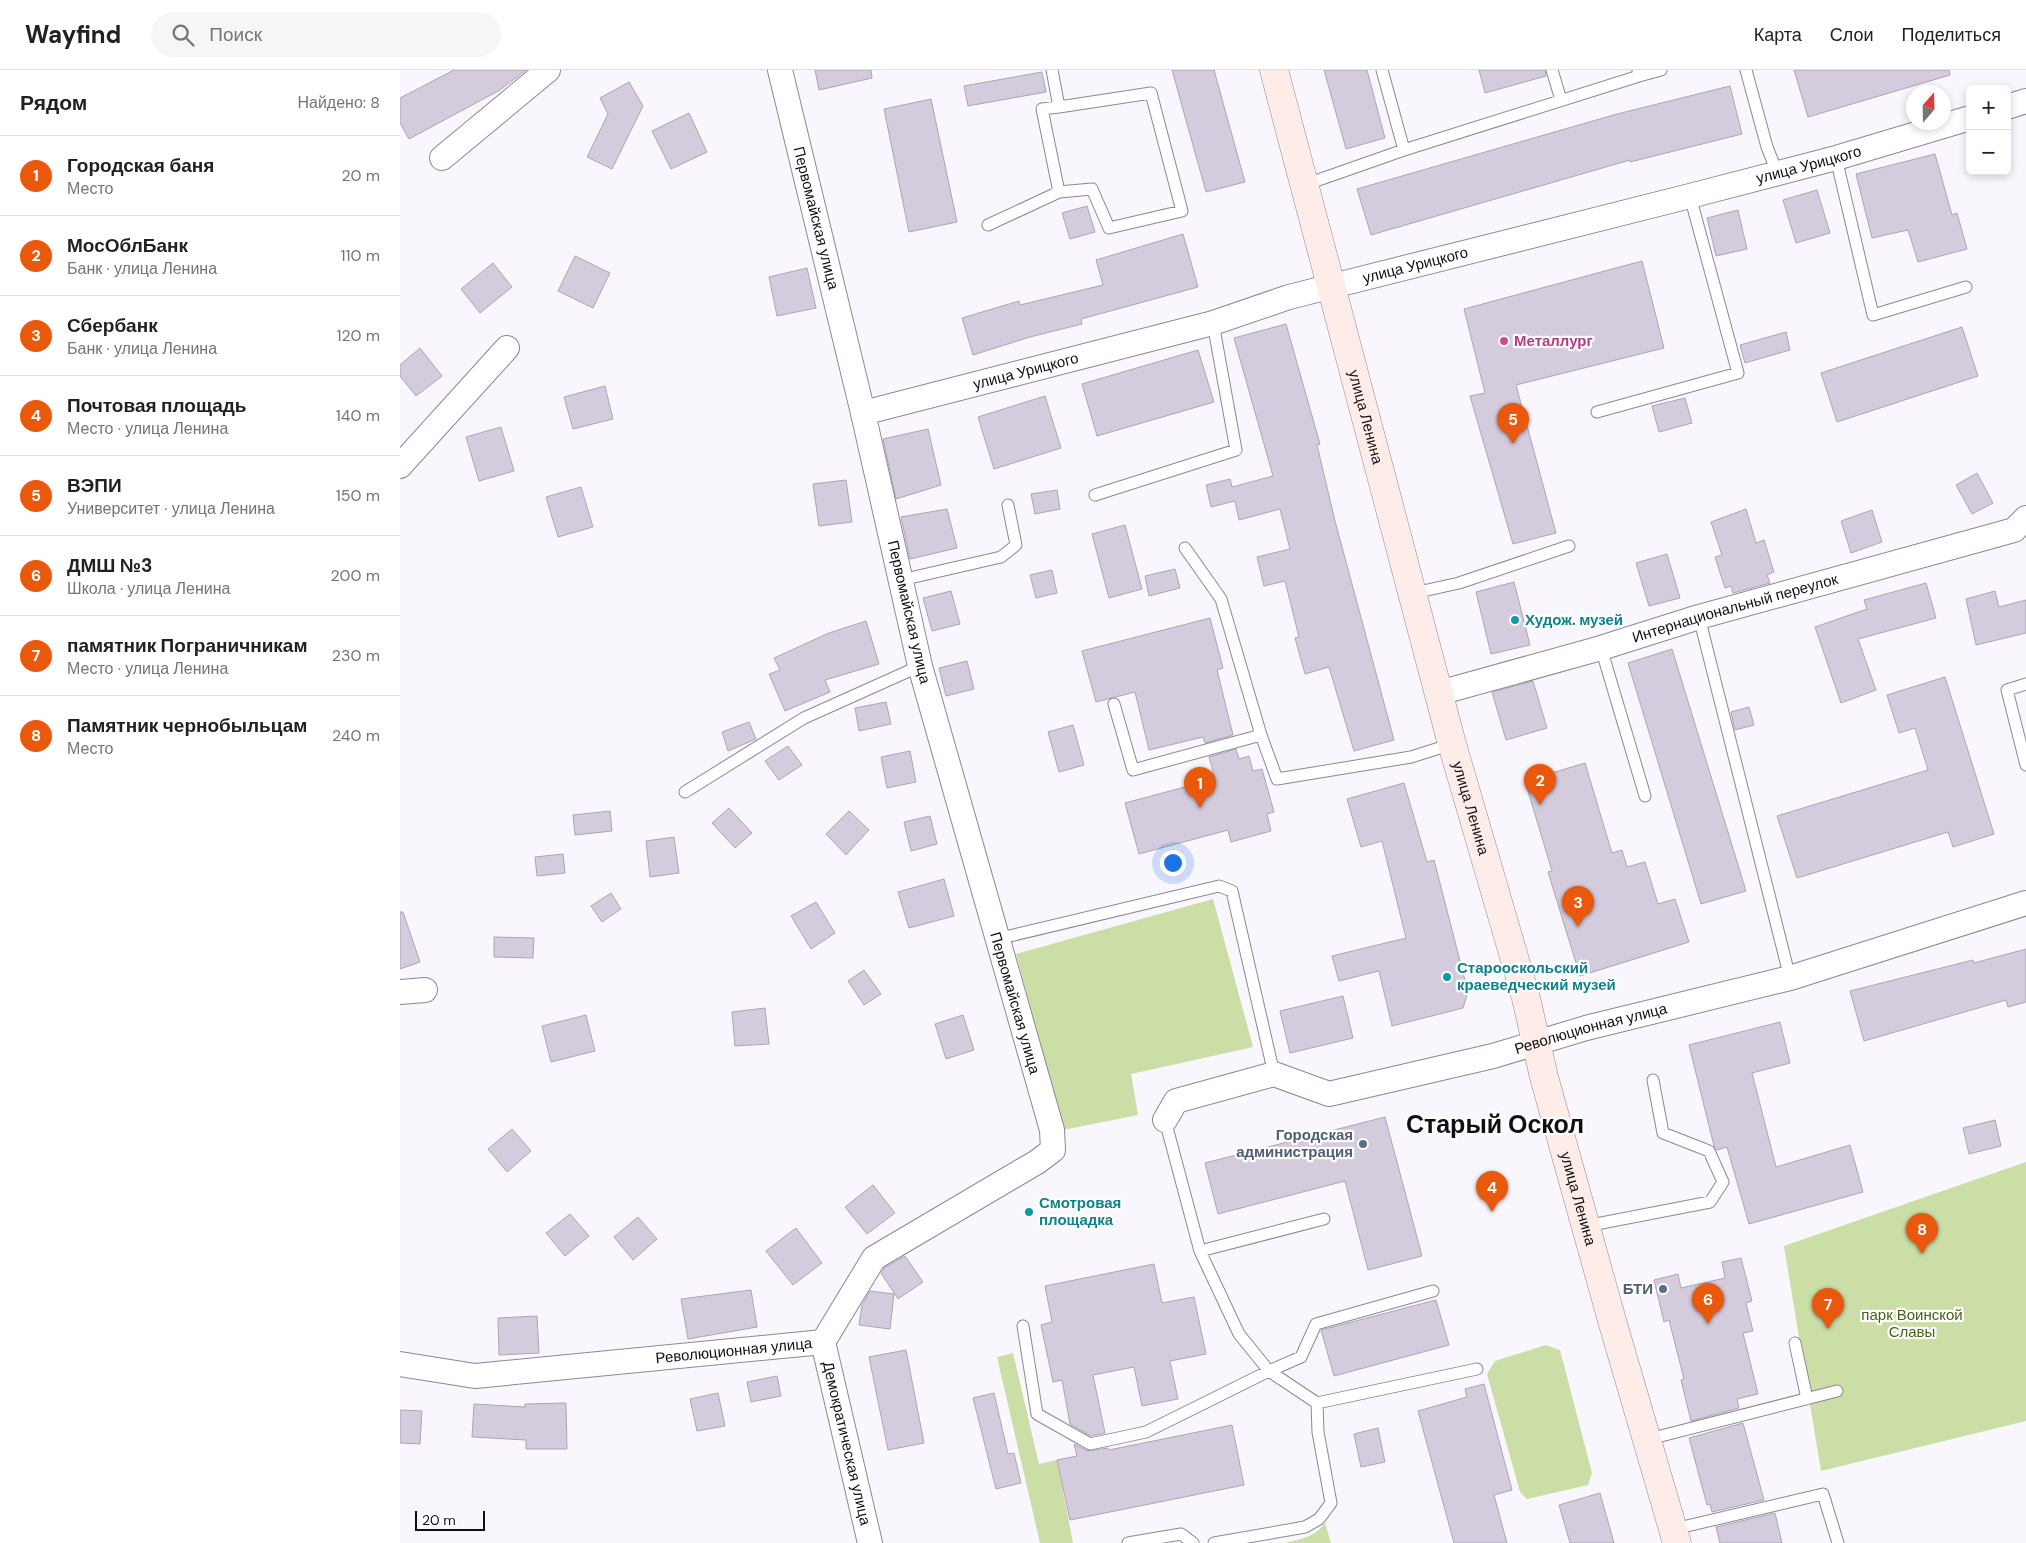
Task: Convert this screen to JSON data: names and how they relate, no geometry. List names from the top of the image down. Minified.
{"streets":{"main road":["улица Ленина"],"street":["улица Урицкого","Первомайская улица","Интернациональный переулок","Революционная улица","Демократическая улица"]},"crossings":[["улица Урицкого","Первомайская улица"],["улица Урицкого","улица Ленина"],["Первомайская улица","Революционная улица"],["улица Ленина","Интернациональный переулок"],["улица Ленина","Революционная улица"],["Революционная улица","Демократическая улица"]],"districts":["Старый Оскол"],"parks":["парк Воинской Славы"],"places":["Металлург","Худож. музей","Старооскольский краеведческий музей","Городская администрация","Смотровая площадка","БТИ"],"scale_bar":"20 m","north":"top","page":{"header":"Wayfind","search":"Поиск","nav":["Карта","Слои","Поделиться"],"heading":["Рядом","Найдено: 8"],"map_buttons":["+","−"],"list":[{"mark":"1","name":"Городская баня","note":"Место","value":"20 m"},{"mark":"2","name":"МосОблБанк","note":"Банк · улица Ленина","value":"110 m"},{"mark":"3","name":"Сбербанк","note":"Банк · улица Ленина","value":"120 m"},{"mark":"4","name":"Почтовая площадь","note":"Место · улица Ленина","value":"140 m"},{"mark":"5","name":"ВЭПИ","note":"Университет · улица Ленина","value":"150 m"},{"mark":"6","name":"ДМШ №3","note":"Школа · улица Ленина","value":"200 m"},{"mark":"7","name":"памятник Пограничникам","note":"Место · улица Ленина","value":"230 m"},{"mark":"8","name":"Памятник чернобыльцам","note":"Место","value":"240 m"}],"pins":["5","2","1","3","4","8","6","7"],"scale":"20 m"}}
